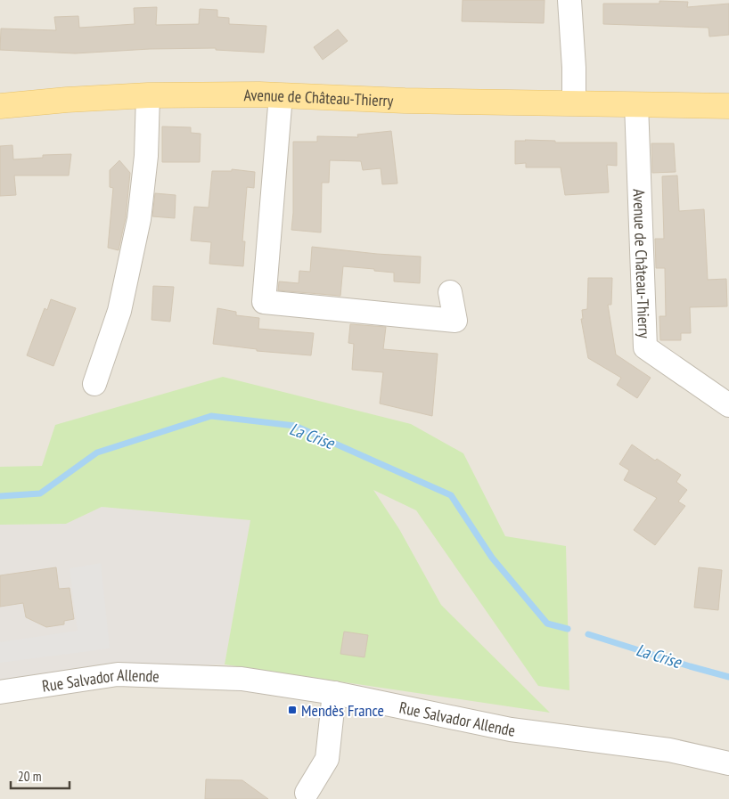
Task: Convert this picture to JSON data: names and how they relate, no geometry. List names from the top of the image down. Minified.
{"streets":{"main road":["Avenue de Château-Thierry"],"street":["Rue Salvador Allende"]},"water":["La Crise"],"places":{"transit":["Mendès France"]},"scale_bar":"20 m"}
